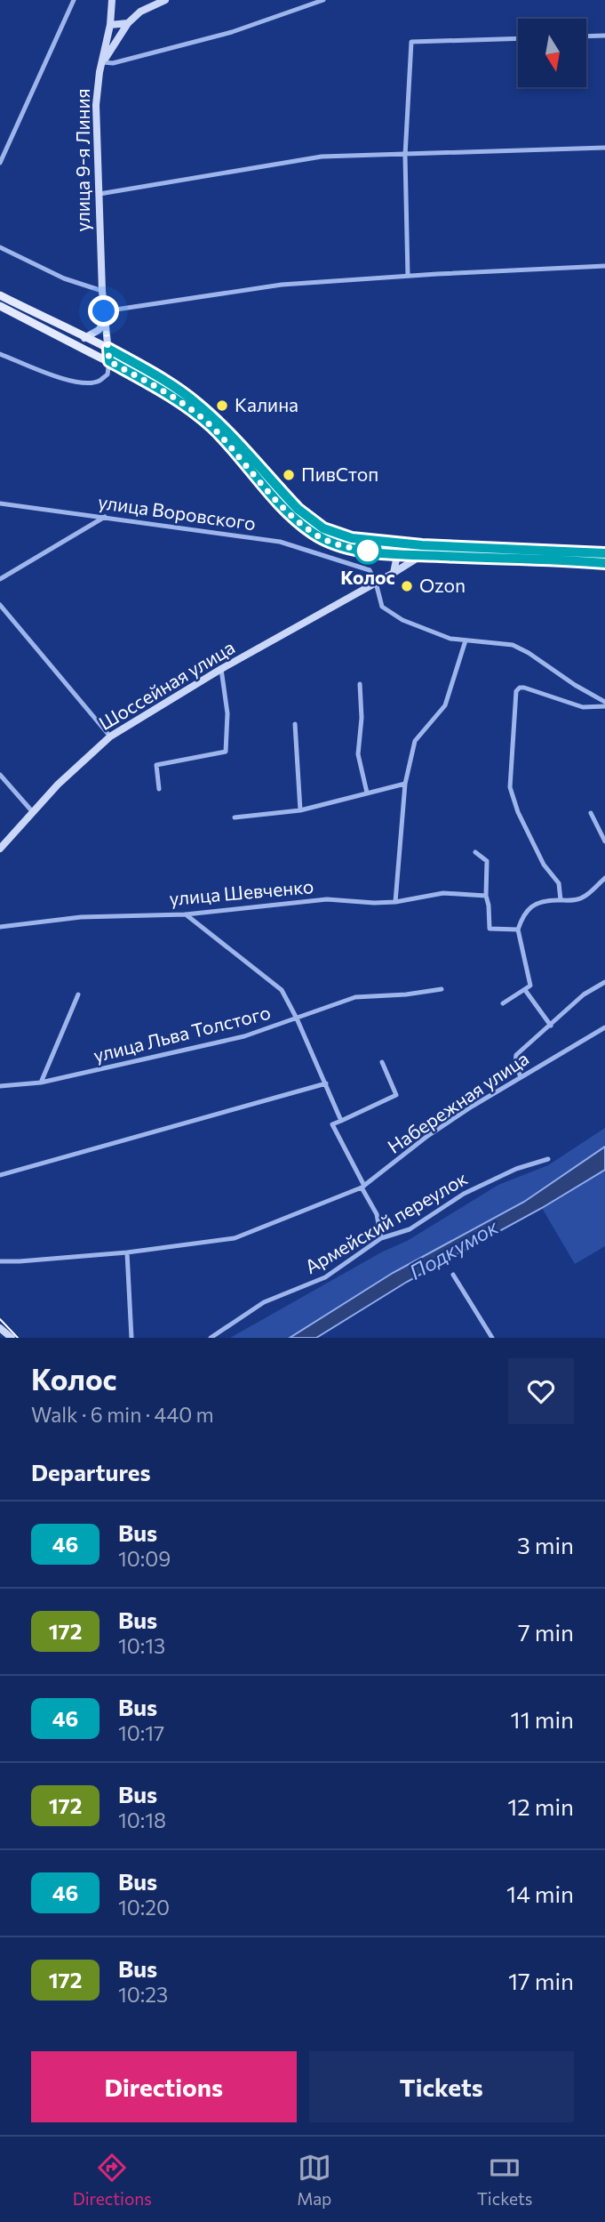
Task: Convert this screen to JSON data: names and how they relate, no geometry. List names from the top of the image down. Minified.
{"streets":{"main road":["улица 9-я Линия","Шоссейная улица"],"street":["улица Воровского","улица Шевченко","улица Льва Толстого","Набережная улица","Армейский переулок"]},"crossings":[["улица Воровского","Шоссейная улица"]],"water":["Подкумок"],"places":["Калина","ПивСтоп","Колос","Ozon"],"lines":["bus line 46"],"north":"bottom","page":{"heading":[["Колос","Walk · 6 min · 440 m"],"Departures"],"list":[{"mark":"46","name":"Bus","note":"10:09","value":"3 min"},{"mark":"172","name":"Bus","note":"10:13","value":"7 min"},{"mark":"46","name":"Bus","note":"10:17","value":"11 min"},{"mark":"172","name":"Bus","note":"10:18","value":"12 min"},{"mark":"46","name":"Bus","note":"10:20","value":"14 min"},{"mark":"172","name":"Bus","note":"10:23","value":"17 min"}],"buttons":["Directions","Tickets"],"tabs":["Directions","Map","Tickets"]}}
